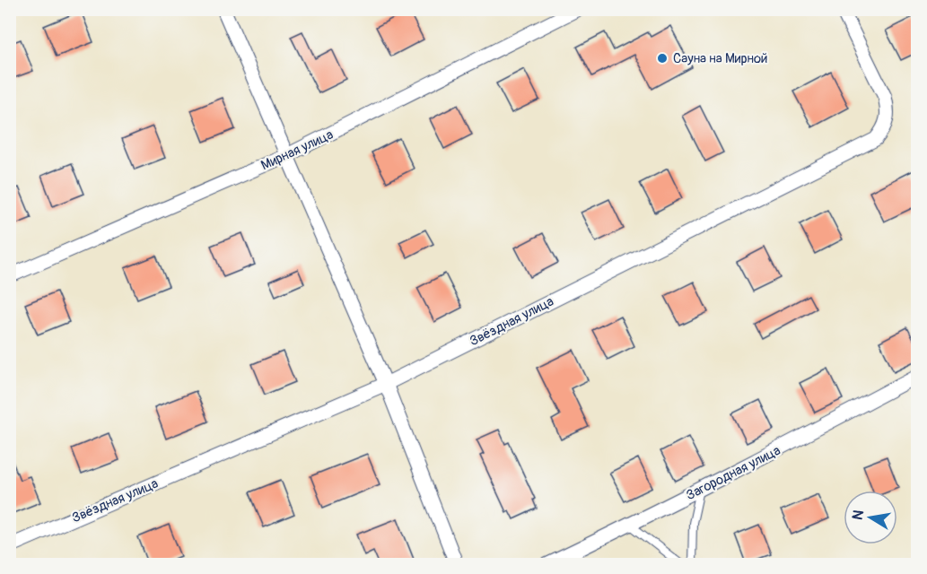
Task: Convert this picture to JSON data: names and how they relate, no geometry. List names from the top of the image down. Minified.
{"streets":{"street":["Мирная улица","Звёздная улица","Загородная улица"]},"places":["Сауна на Мирной"],"north":"left"}
